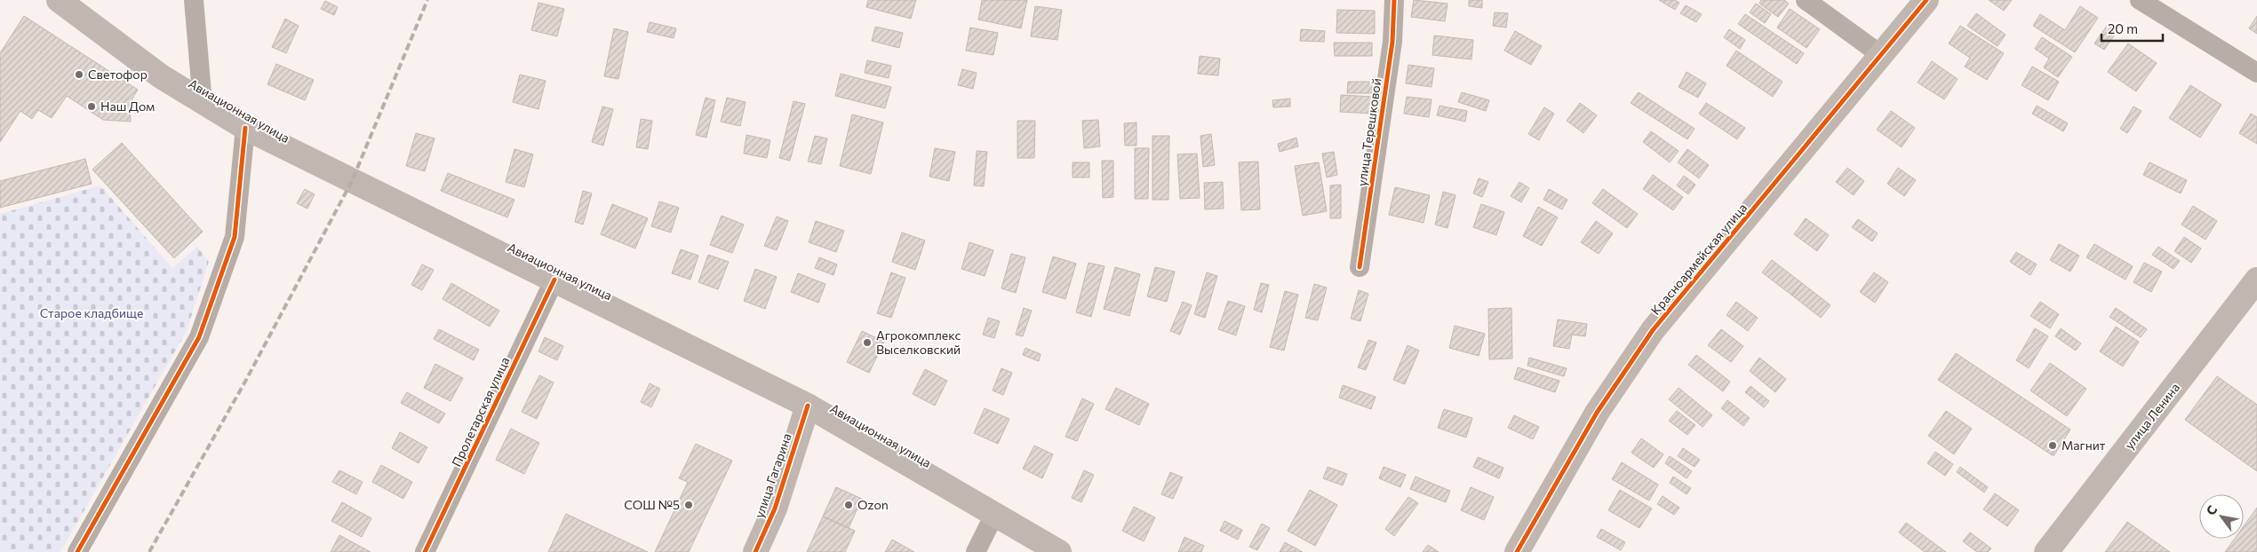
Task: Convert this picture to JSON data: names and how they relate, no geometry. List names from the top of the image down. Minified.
{"streets":{"main road":["Авиационная улица","Красноармейская улица","улица Ленина","улица Гагарина"],"street":["улица Терешковой","Пролетарская улица"]},"crossings":[["Авиационная улица","Пролетарская улица"],["Авиационная улица","улица Гагарина"]],"parks":["Старое кладбище"],"places":["Светофор","Наш Дом","Агрокомплекс Выселковский","Магнит","СОШ №5","Ozon"],"scale_bar":"20 m","north":"top left"}
